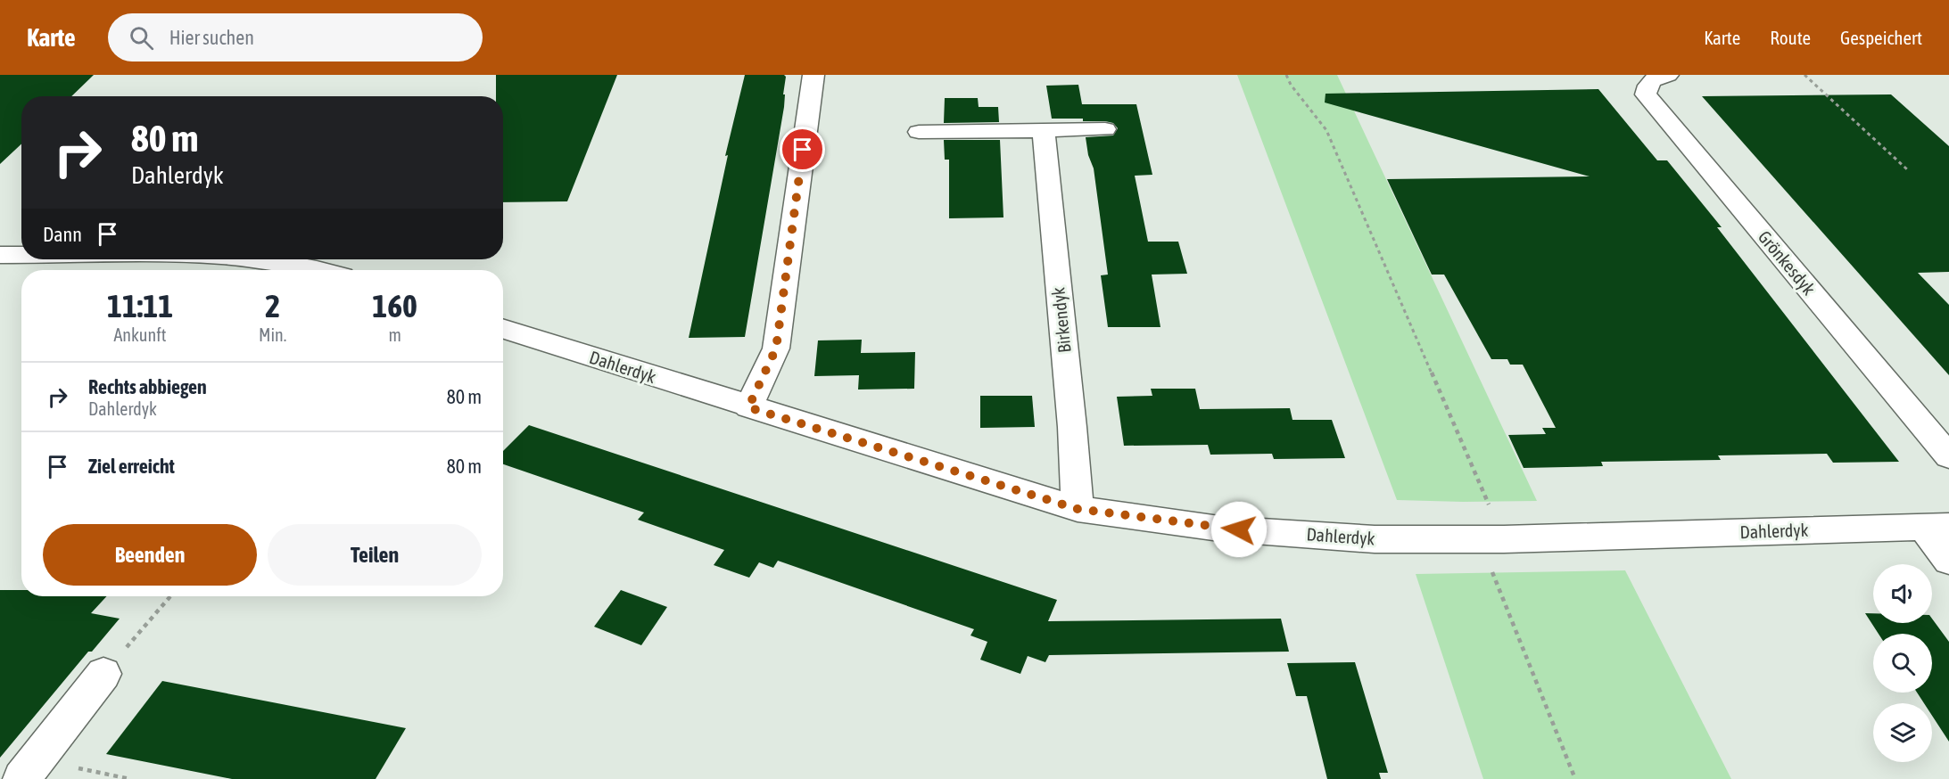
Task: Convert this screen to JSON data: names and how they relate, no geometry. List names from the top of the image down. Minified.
{"streets":{"street":["Grönkesdyk","Birkendyk","Dahlerdyk"]},"crossings":[["Birkendyk","Dahlerdyk"]],"page":{"header":"Karte","search":"Hier suchen","nav":["Karte","Route","Gespeichert"],"turn":["80 m","Dahlerdyk"],"then":"Dann","eta":["11:11","Ankunft","2","Min.","160","m"],"list":[{"name":"Rechts abbiegen","note":"Dahlerdyk","value":"80 m"},{"name":"Ziel erreicht","value":"80 m"}],"buttons":["Beenden","Teilen"]}}
